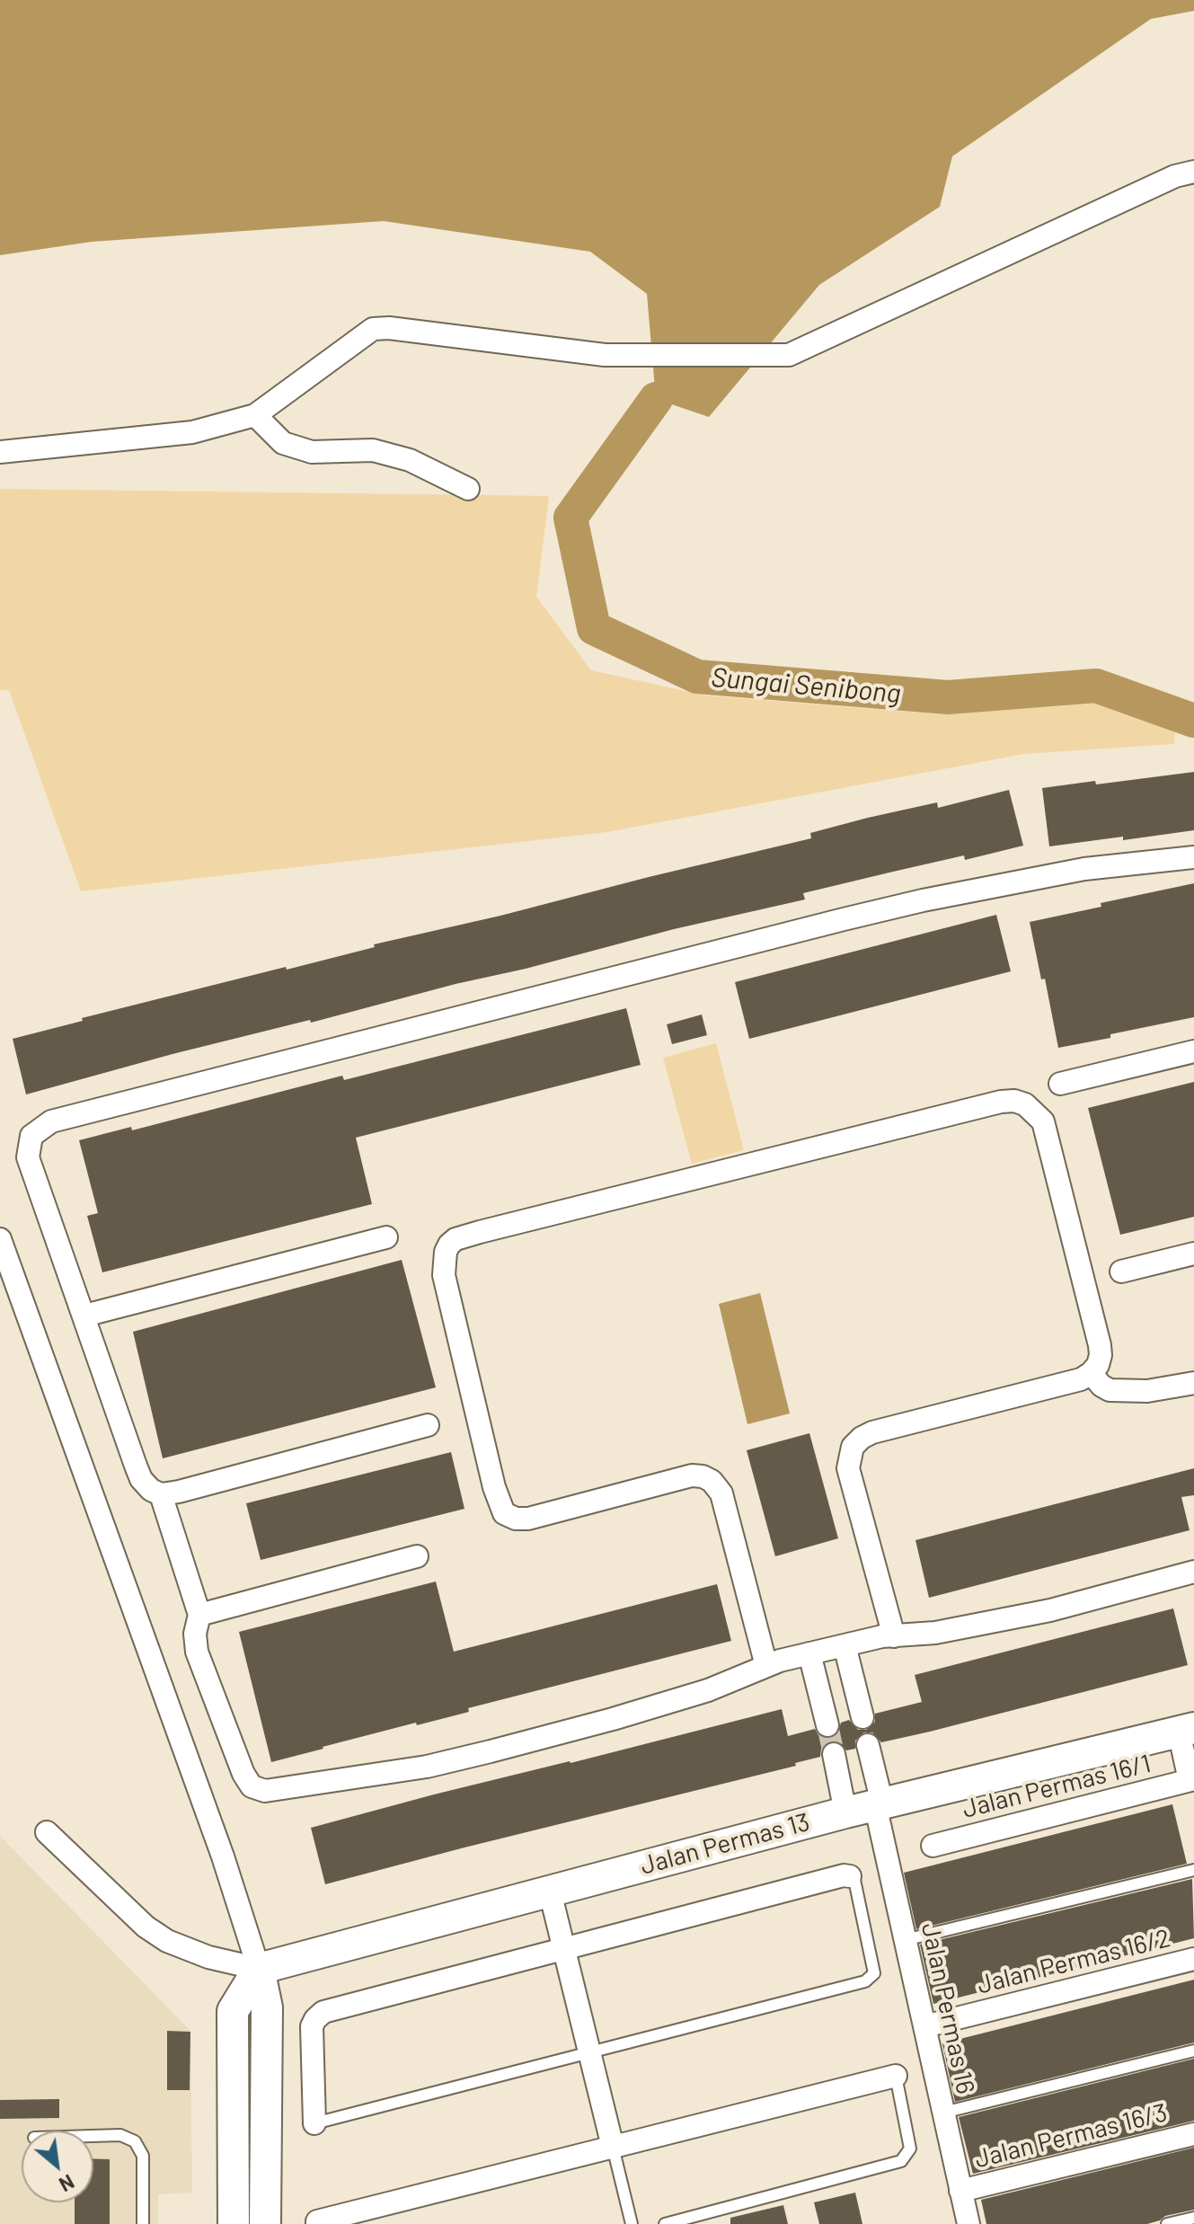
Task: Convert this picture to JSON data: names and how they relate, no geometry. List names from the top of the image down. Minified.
{"streets":{"main road":["Jalan Permas 13"],"street":["Jalan Permas 16/1","Jalan Permas 16/2","Jalan Permas 16","Jalan Permas 16/3"]},"crossings":[["Jalan Permas 13","Jalan Permas 16"],["Jalan Permas 16/2","Jalan Permas 16"],["Jalan Permas 16","Jalan Permas 16/3"]],"water":["Sungai Senibong"],"north":"bottom right"}
